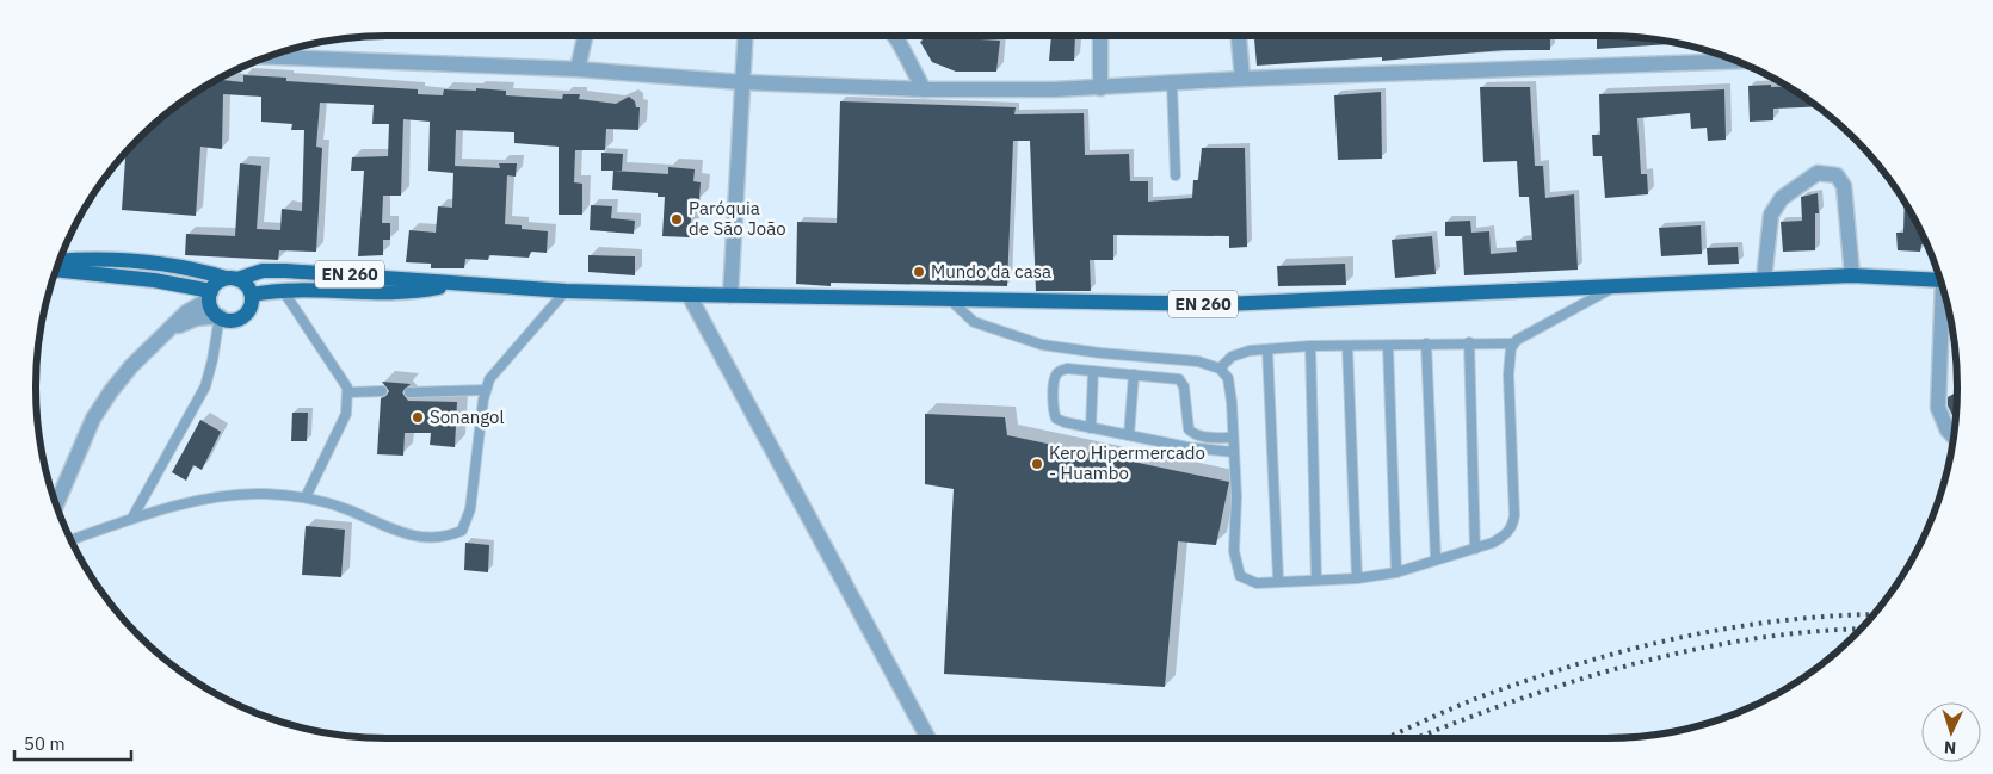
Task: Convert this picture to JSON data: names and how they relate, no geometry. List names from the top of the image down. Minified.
{"streets":{"main road":["EN 260"]},"places":["Paróquia de São João","Mundo da casa","Sonangol","Kero Hipermercado - Huambo"],"scale_bar":"50 m","north":"bottom"}
